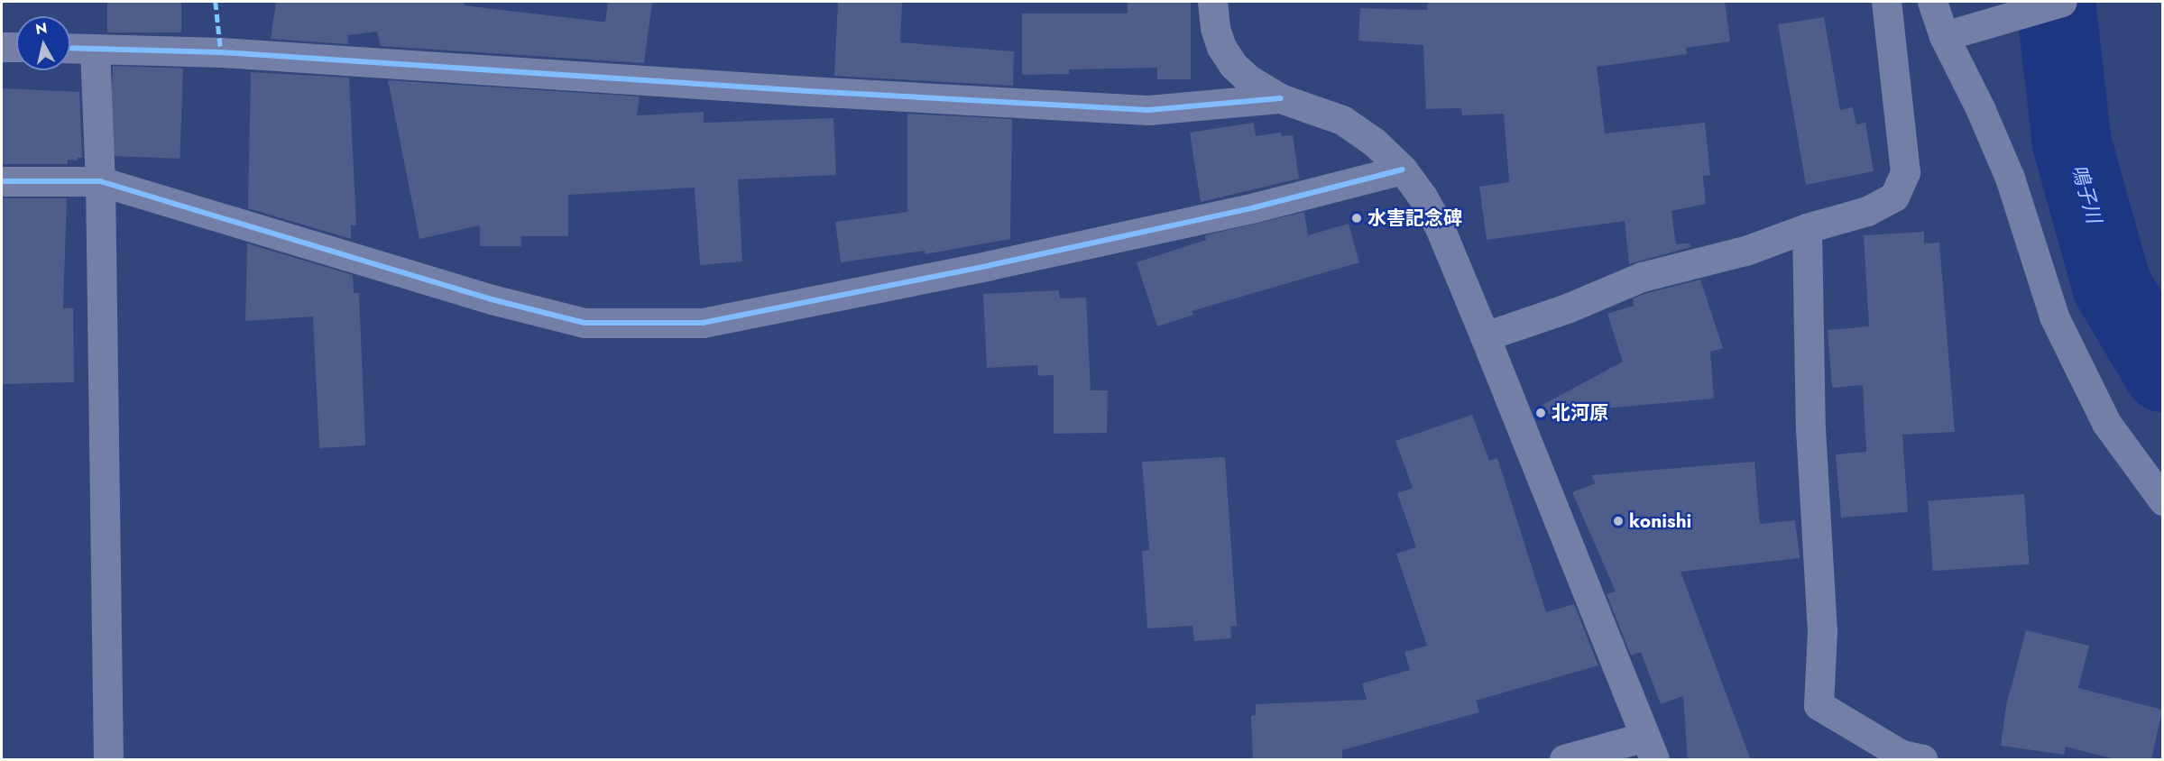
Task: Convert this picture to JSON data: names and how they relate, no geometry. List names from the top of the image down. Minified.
{"water":["鳴子川"],"places":["水害記念碑","北河原","konishi"],"north":"top"}
